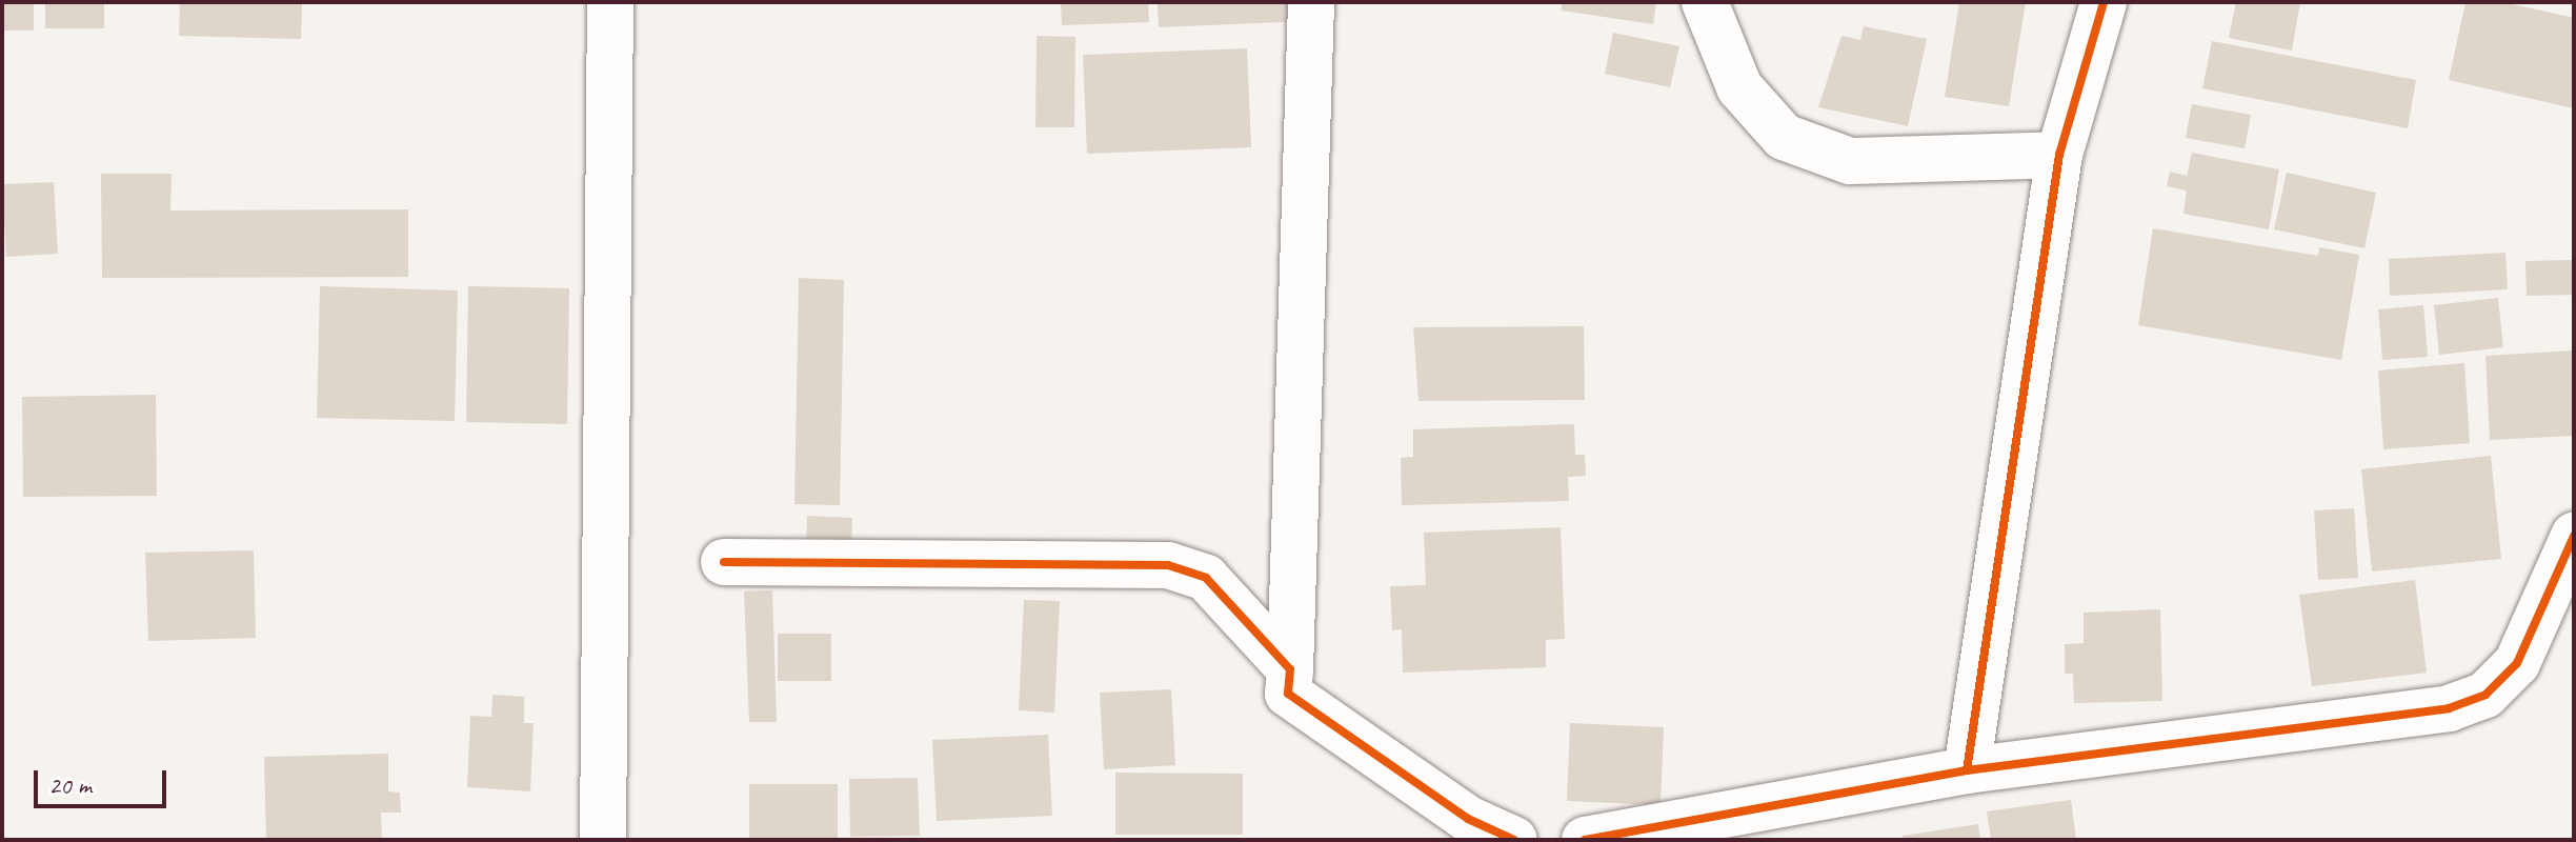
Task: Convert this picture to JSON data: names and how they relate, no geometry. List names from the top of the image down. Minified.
{"scale_bar":"20 m"}
